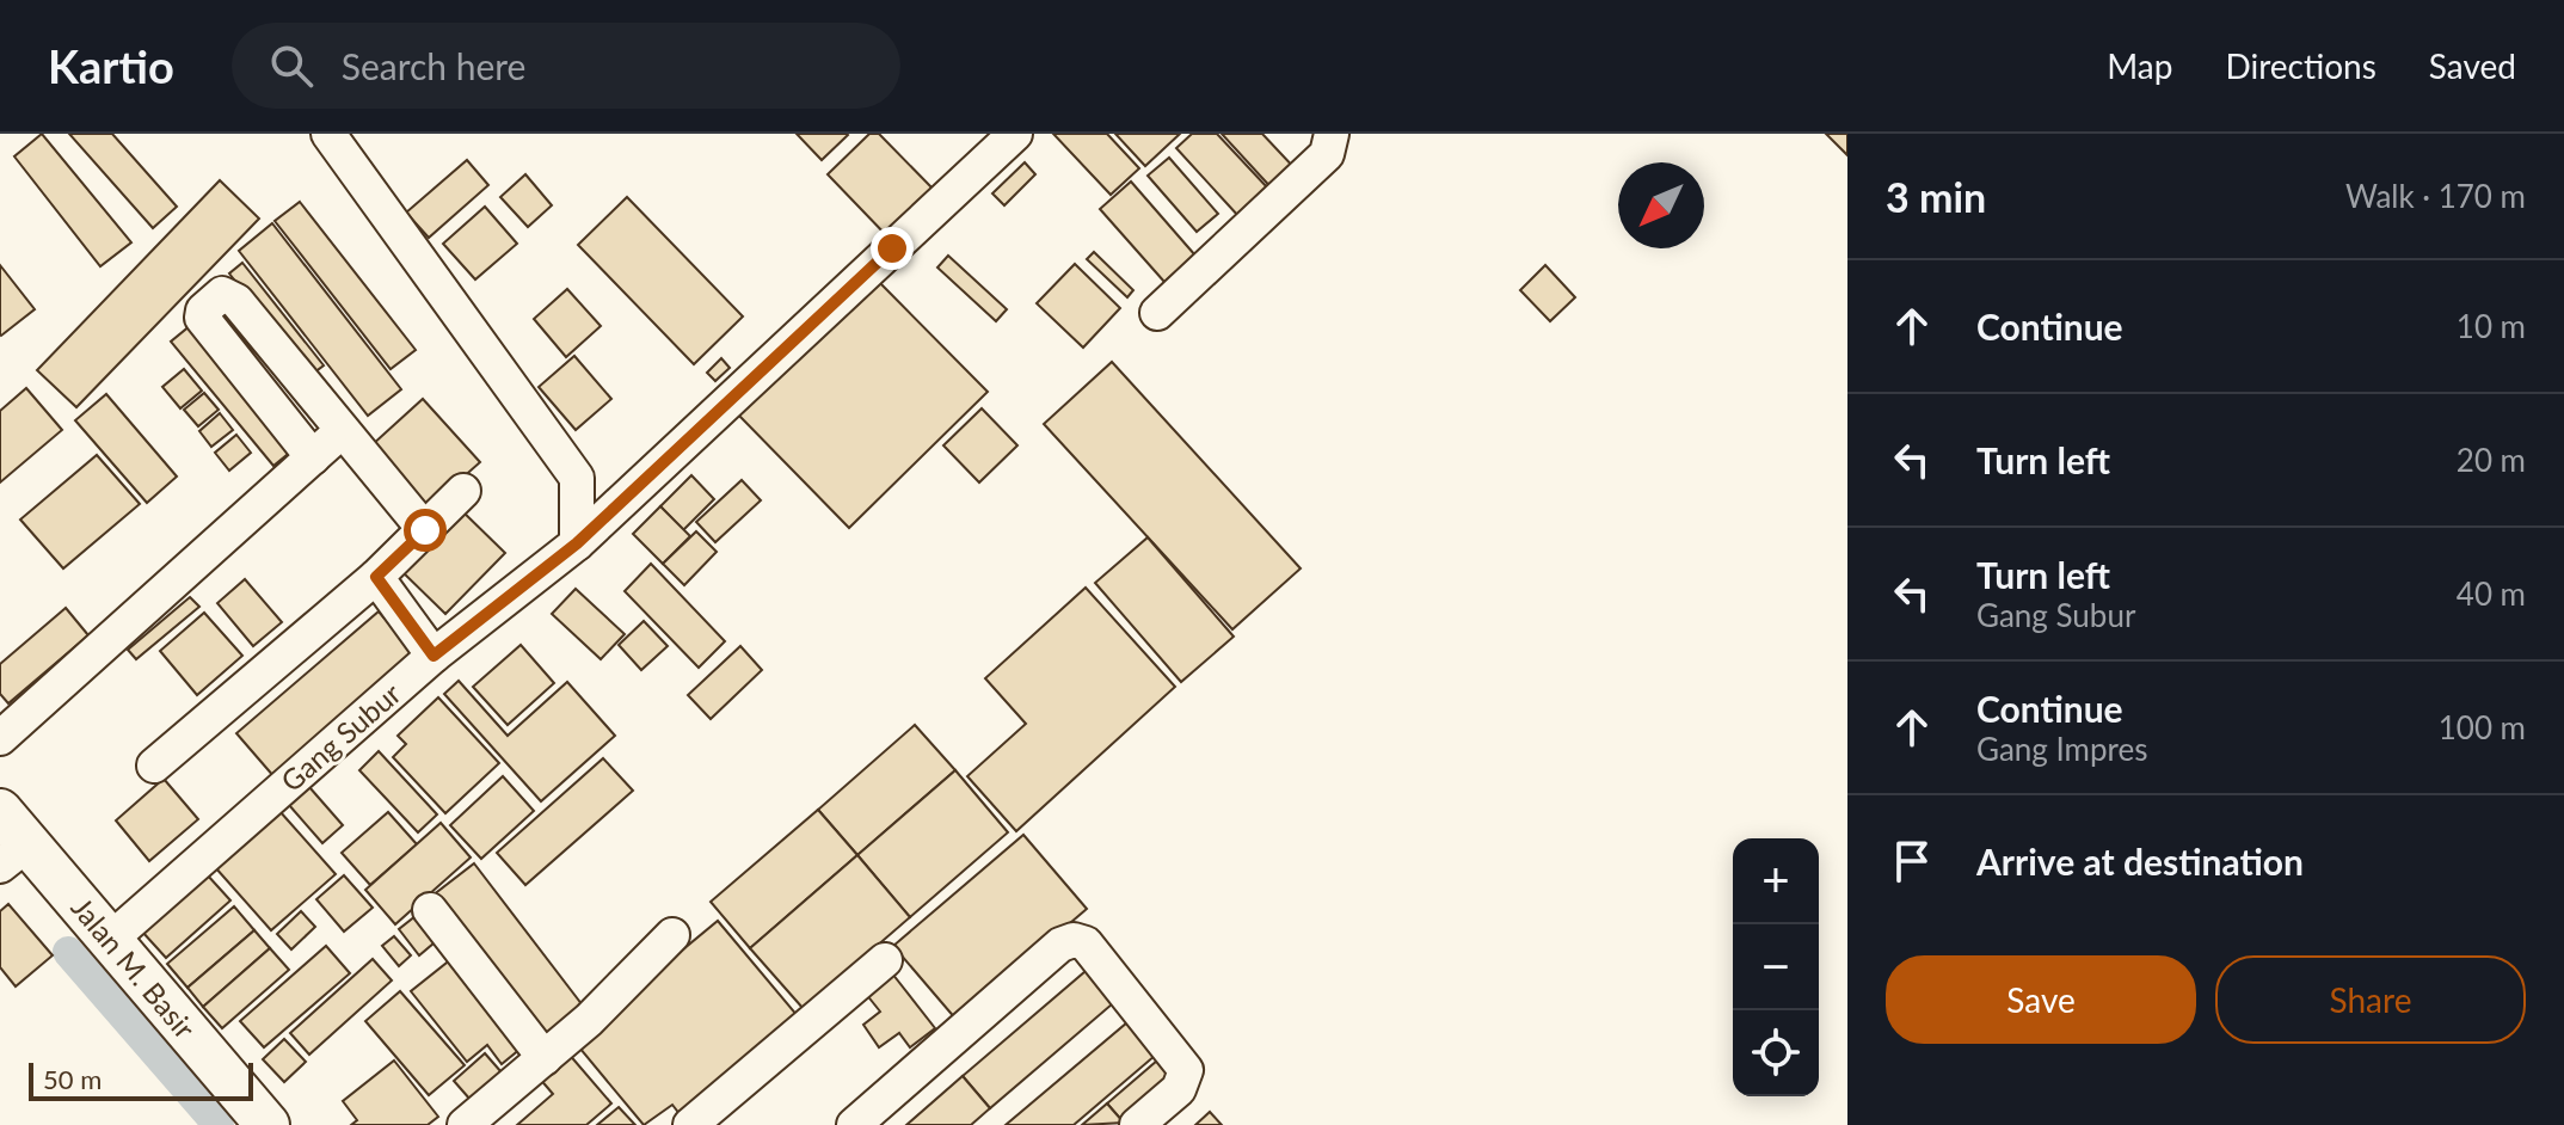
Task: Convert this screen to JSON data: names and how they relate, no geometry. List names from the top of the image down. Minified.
{"streets":{"main road":["Jalan M. Basir"],"street":["Gang Subur"]},"crossings":[["Gang Subur","Jalan M. Basir"]],"scale_bar":"50 m","north":"bottom left","page":{"header":"Kartio","search":"Search here","nav":["Map","Directions","Saved"],"heading":["3 min","Walk · 170 m"],"list":[["Continue","10 m"],["Turn left","20 m"],["Turn left","Gang Subur","40 m"],["Continue","Gang Impres","100 m"],"Arrive at destination"],"map_buttons":["+","−"],"buttons":["Save","Share"],"scale":"50 m"}}
